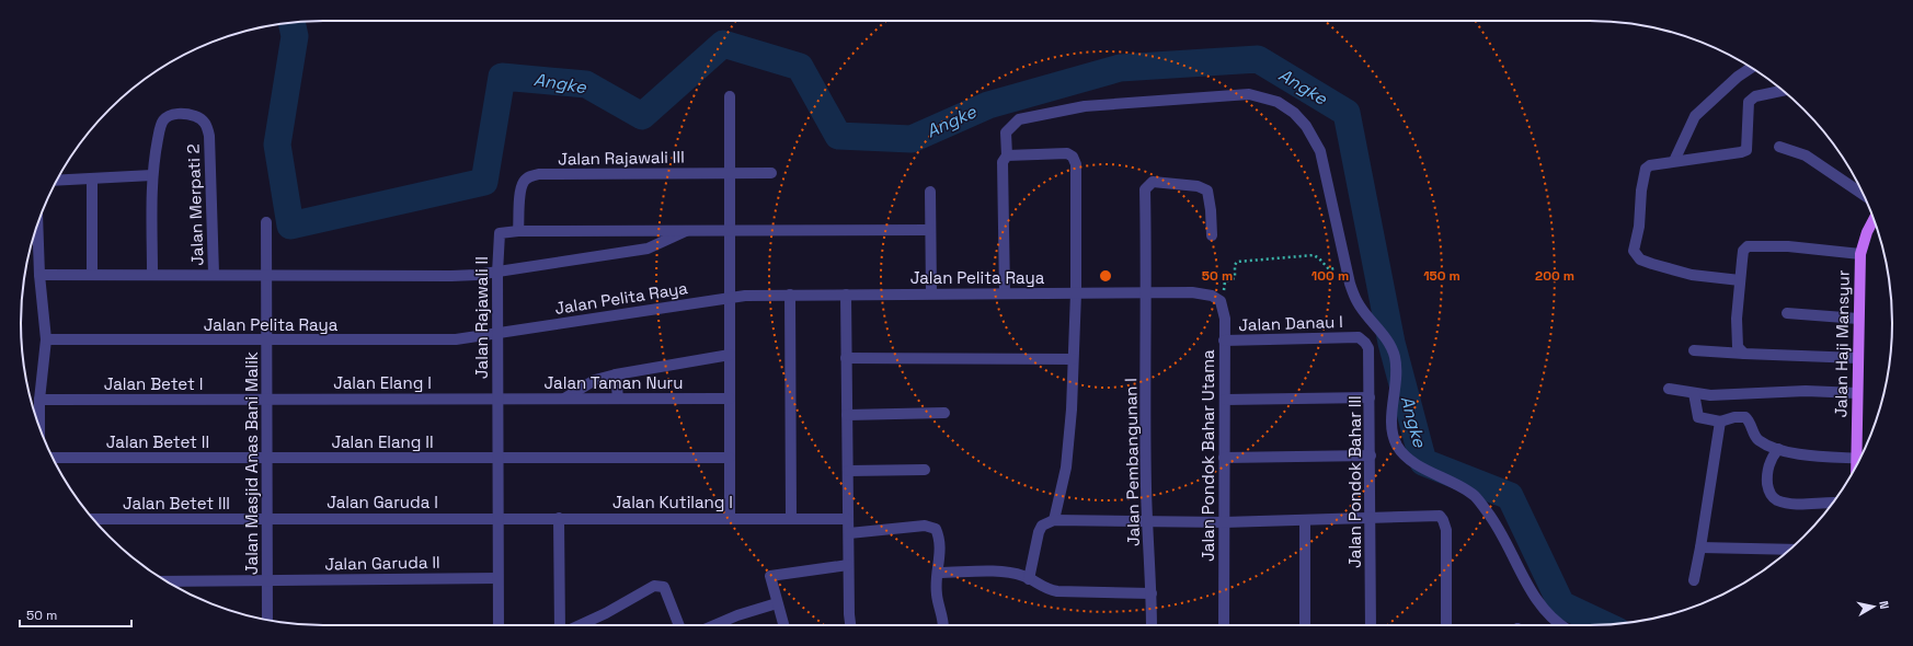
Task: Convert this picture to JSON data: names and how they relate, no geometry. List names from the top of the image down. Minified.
{"streets":{"main road":["Jalan Haji Mansyur"],"street":["Jalan Rajawali III","Jalan Merpati 2","Jalan Pelita Raya","Jalan Rajawali II","Jalan Danau I","Jalan Elang I","Jalan Taman Nuru","Jalan Betet I","Jalan Betet II","Jalan Elang II","Jalan Pondok Bahar Utama","Jalan Pembangunan I","Jalan Masjid Anas Bani Malik","Jalan Pondok Bahar III","Jalan Garuda I","Jalan Kutilang I","Jalan Betet III","Jalan Garuda II"]},"crossings":[["Jalan Rajawali III","Jalan Rajawali II"],["Jalan Pelita Raya","Jalan Rajawali II"],["Jalan Pelita Raya","Jalan Pondok Bahar Utama"],["Jalan Pelita Raya","Jalan Pembangunan I"],["Jalan Pelita Raya","Jalan Masjid Anas Bani Malik"],["Jalan Rajawali II","Jalan Elang I"],["Jalan Rajawali II","Jalan Taman Nuru"],["Jalan Rajawali II","Jalan Elang II"],["Jalan Rajawali II","Jalan Garuda I"],["Jalan Rajawali II","Jalan Kutilang I"],["Jalan Rajawali II","Jalan Garuda II"],["Jalan Danau I","Jalan Pondok Bahar Utama"],["Jalan Danau I","Jalan Pondok Bahar III"],["Jalan Elang I","Jalan Taman Nuru"],["Jalan Elang I","Jalan Betet I"],["Jalan Elang I","Jalan Masjid Anas Bani Malik"],["Jalan Betet I","Jalan Masjid Anas Bani Malik"],["Jalan Betet II","Jalan Elang II"],["Jalan Betet II","Jalan Masjid Anas Bani Malik"],["Jalan Elang II","Jalan Masjid Anas Bani Malik"],["Jalan Masjid Anas Bani Malik","Jalan Garuda I"],["Jalan Masjid Anas Bani Malik","Jalan Betet III"],["Jalan Masjid Anas Bani Malik","Jalan Garuda II"],["Jalan Garuda I","Jalan Kutilang I"],["Jalan Garuda I","Jalan Betet III"]],"water":["Angke"],"scale_bar":"50 m","north":"right","rings":["50 m","100 m","150 m","200 m"]}
